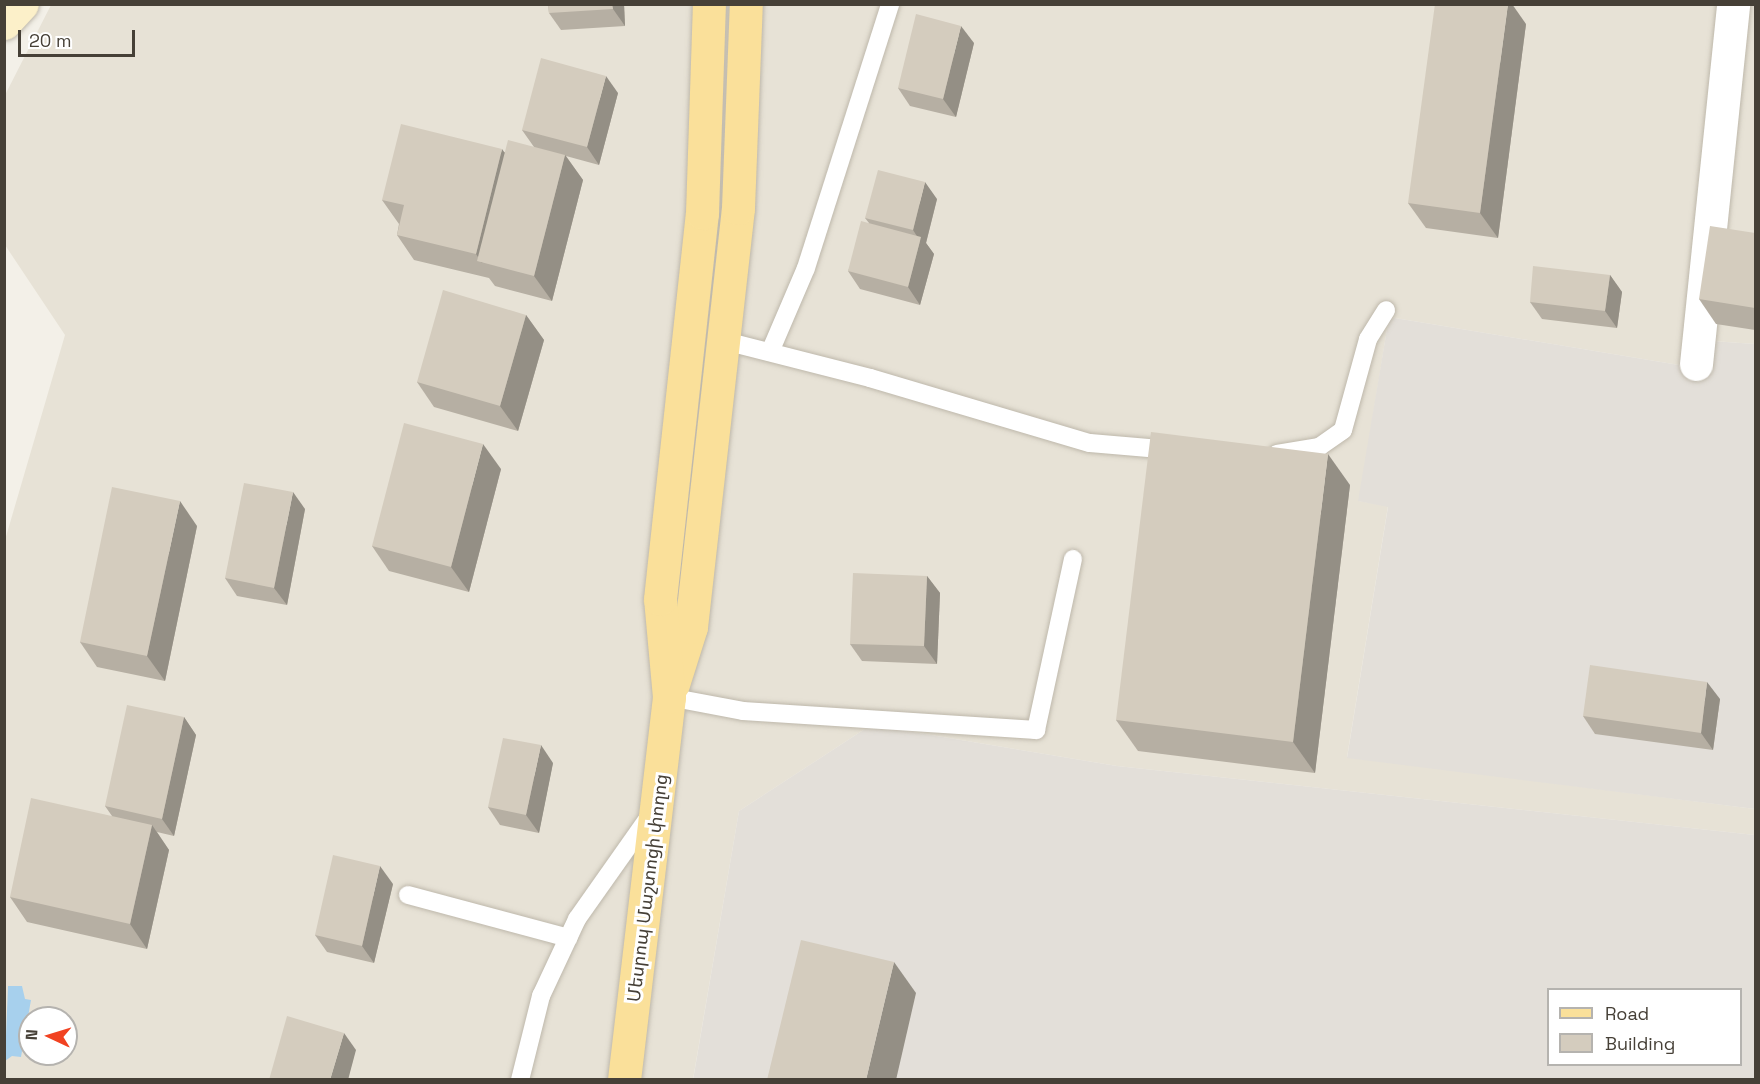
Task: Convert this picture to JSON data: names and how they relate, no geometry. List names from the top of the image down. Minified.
{"streets":{"main road":["Մեսրոպ Մաշտոցի փողոց"]},"legend":["Road","Building"],"scale_bar":"20 m","north":"left"}
